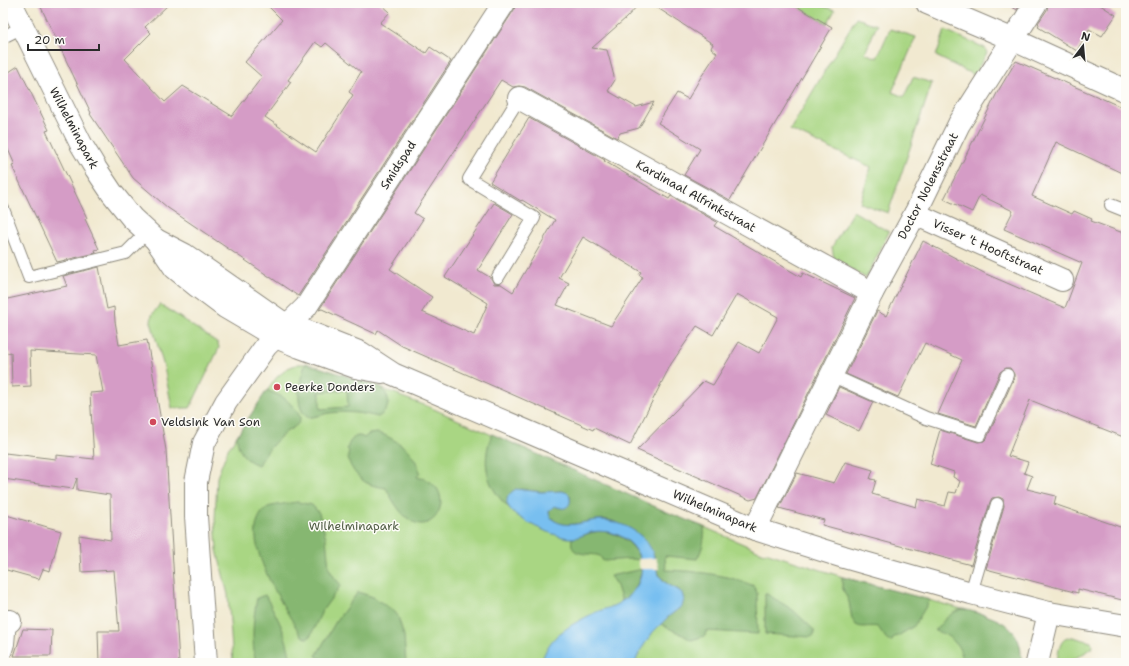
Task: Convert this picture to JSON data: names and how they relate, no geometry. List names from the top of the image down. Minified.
{"streets":{"street":["Wilhelminapark","Smidspad","Doctor Nolensstraat","Kardinaal Alfrinkstraat","Visser 't Hooftstraat"]},"crossings":[["Wilhelminapark","Smidspad"],["Wilhelminapark","Doctor Nolensstraat"],["Doctor Nolensstraat","Kardinaal Alfrinkstraat"],["Doctor Nolensstraat","Visser 't Hooftstraat"]],"parks":["Wilhelminapark"],"places":["Peerke Donders","Veldsink Van Son"],"scale_bar":"20 m","north":"top"}
